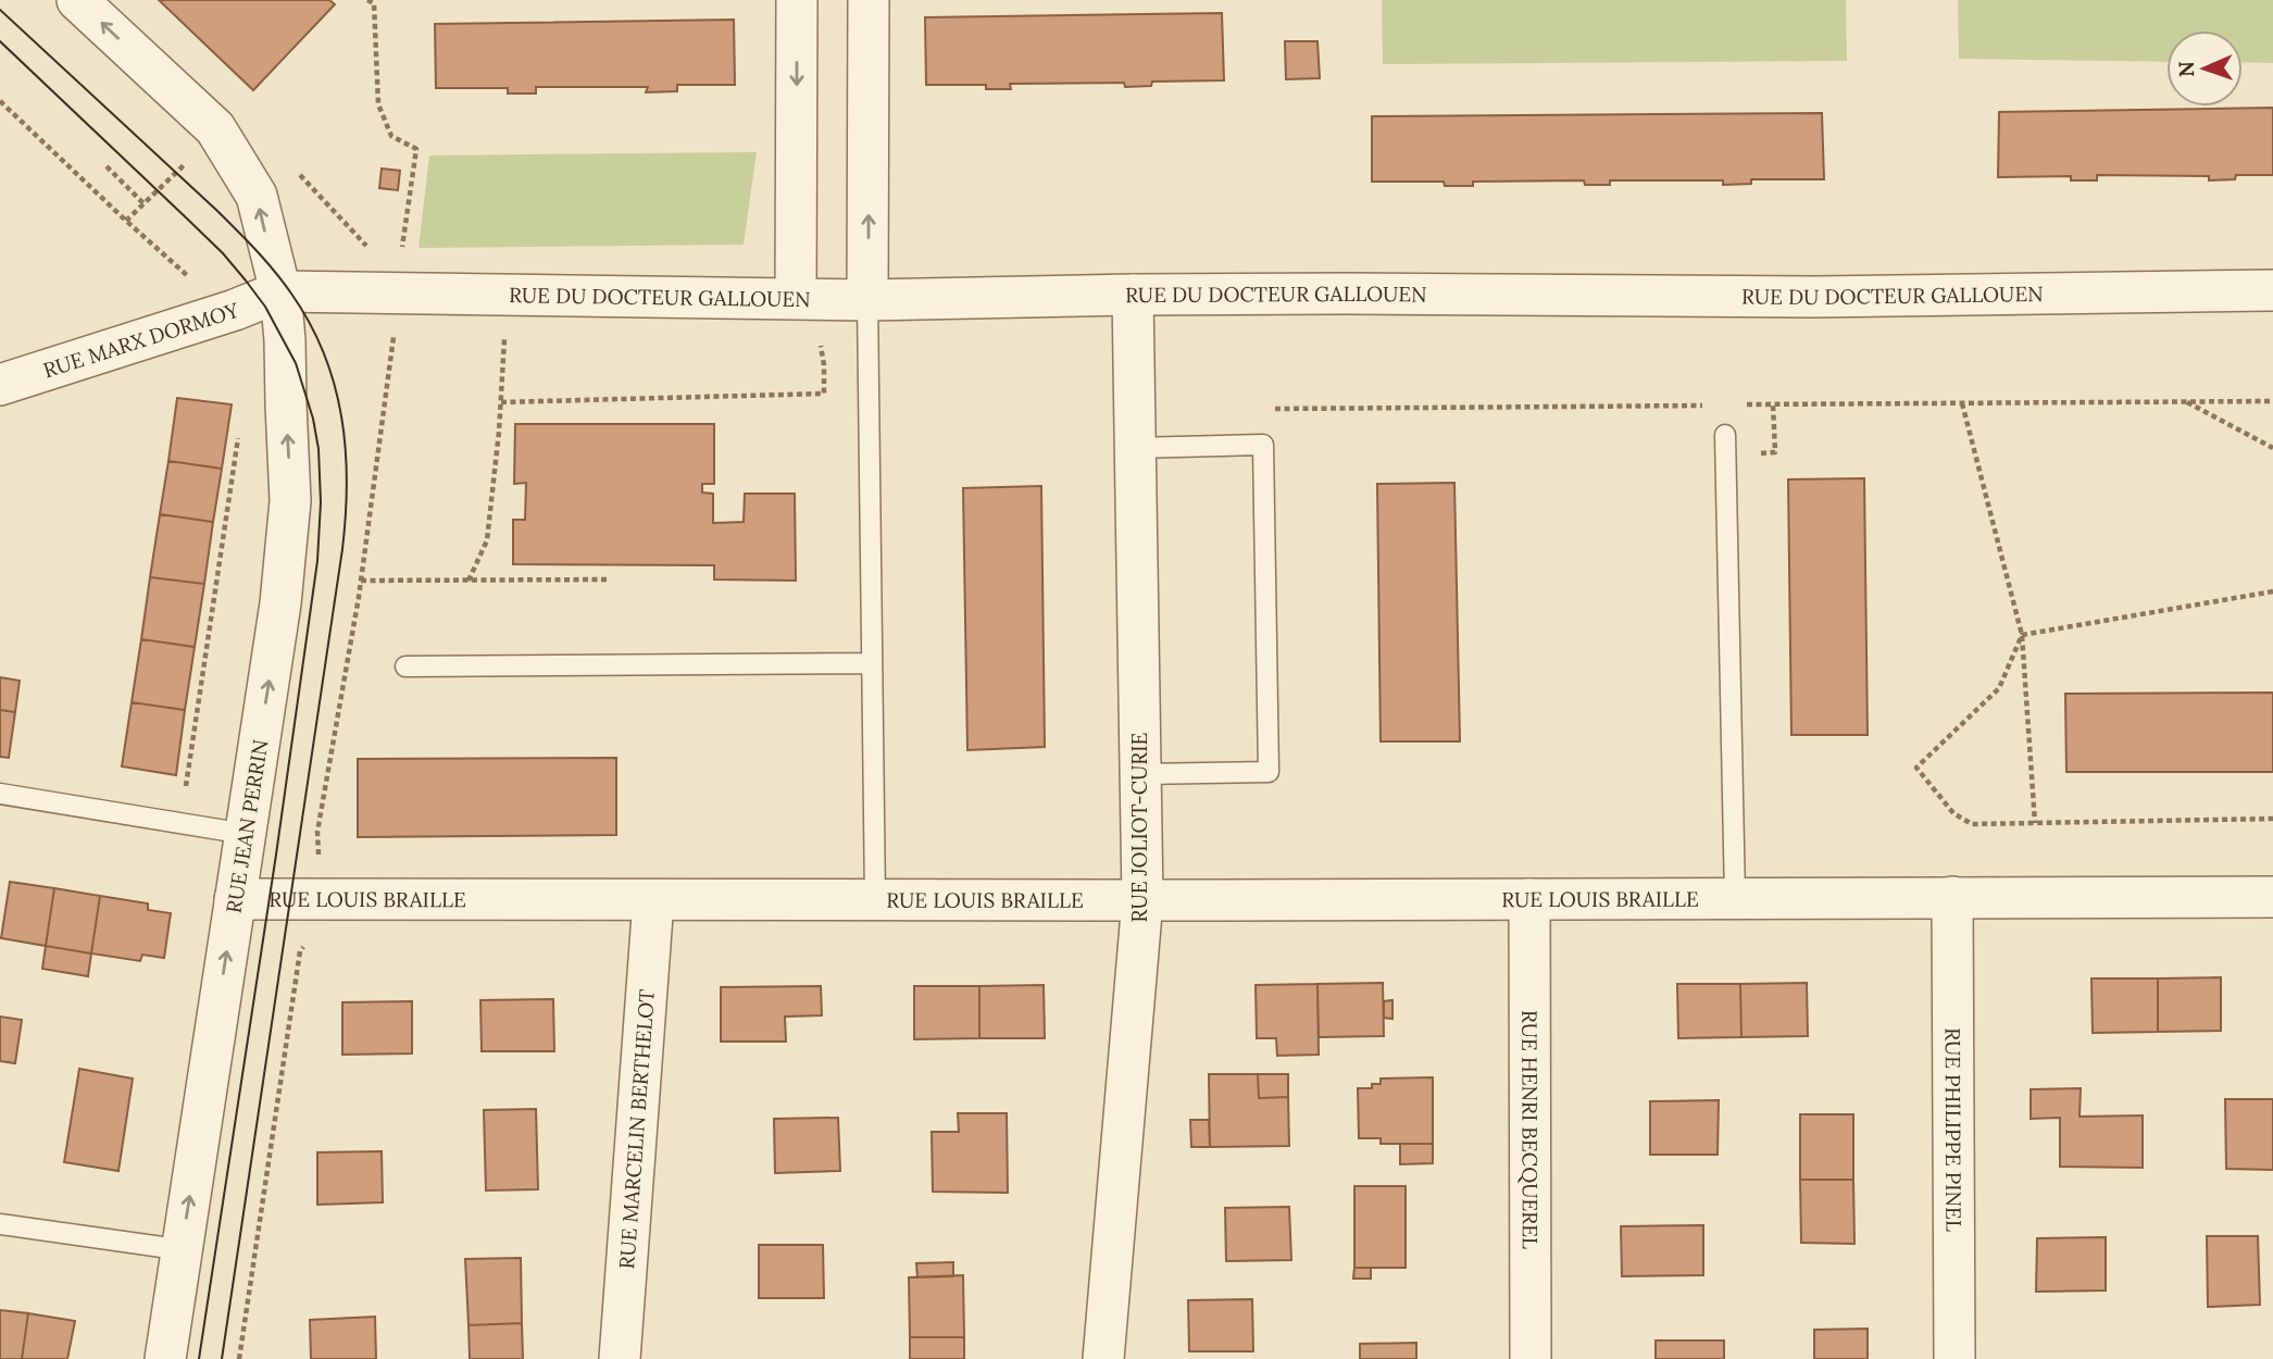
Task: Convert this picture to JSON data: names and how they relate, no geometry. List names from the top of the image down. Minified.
{"streets":{"street":["RUE DU DOCTEUR GALLOUEN","RUE MARX DORMOY","RUE JEAN PERRIN","RUE JOLIOT-CURIE","RUE LOUIS BRAILLE","RUE HENRI BECQUEREL","RUE PHILIPPE PINEL","RUE MARCELIN BERTHELOT"]},"crossings":[["RUE DU DOCTEUR GALLOUEN","RUE MARX DORMOY"],["RUE DU DOCTEUR GALLOUEN","RUE JEAN PERRIN"],["RUE DU DOCTEUR GALLOUEN","RUE JOLIOT-CURIE"],["RUE MARX DORMOY","RUE JEAN PERRIN"],["RUE JEAN PERRIN","RUE LOUIS BRAILLE"],["RUE JOLIOT-CURIE","RUE LOUIS BRAILLE"],["RUE LOUIS BRAILLE","RUE HENRI BECQUEREL"],["RUE LOUIS BRAILLE","RUE PHILIPPE PINEL"],["RUE LOUIS BRAILLE","RUE MARCELIN BERTHELOT"]],"one_way":["RUE JEAN PERRIN"],"north":"left"}
